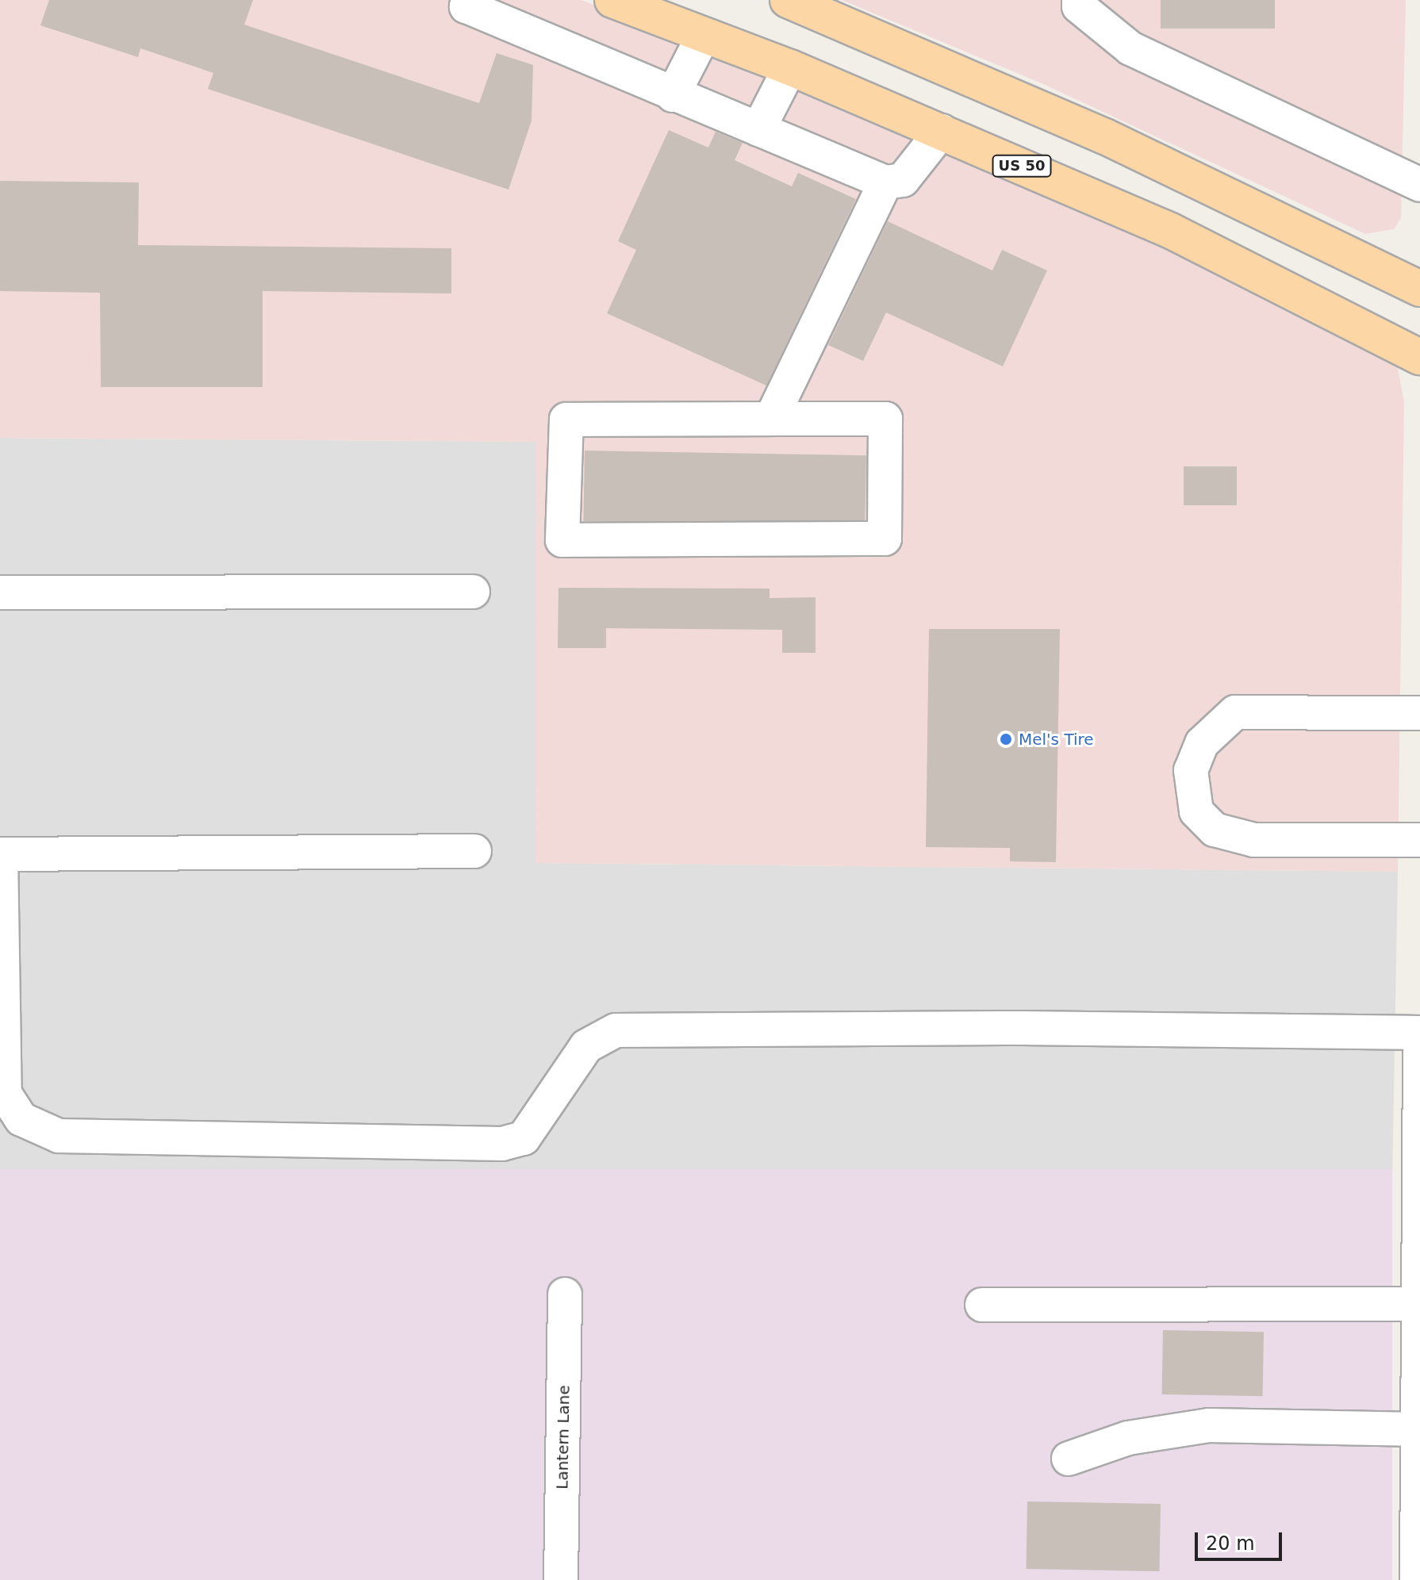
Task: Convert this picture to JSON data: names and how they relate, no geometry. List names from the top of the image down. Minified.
{"streets":{"main road":["US 50"],"street":["Lantern Lane"]},"places":["Mel's Tire"],"scale_bar":"20 m"}
